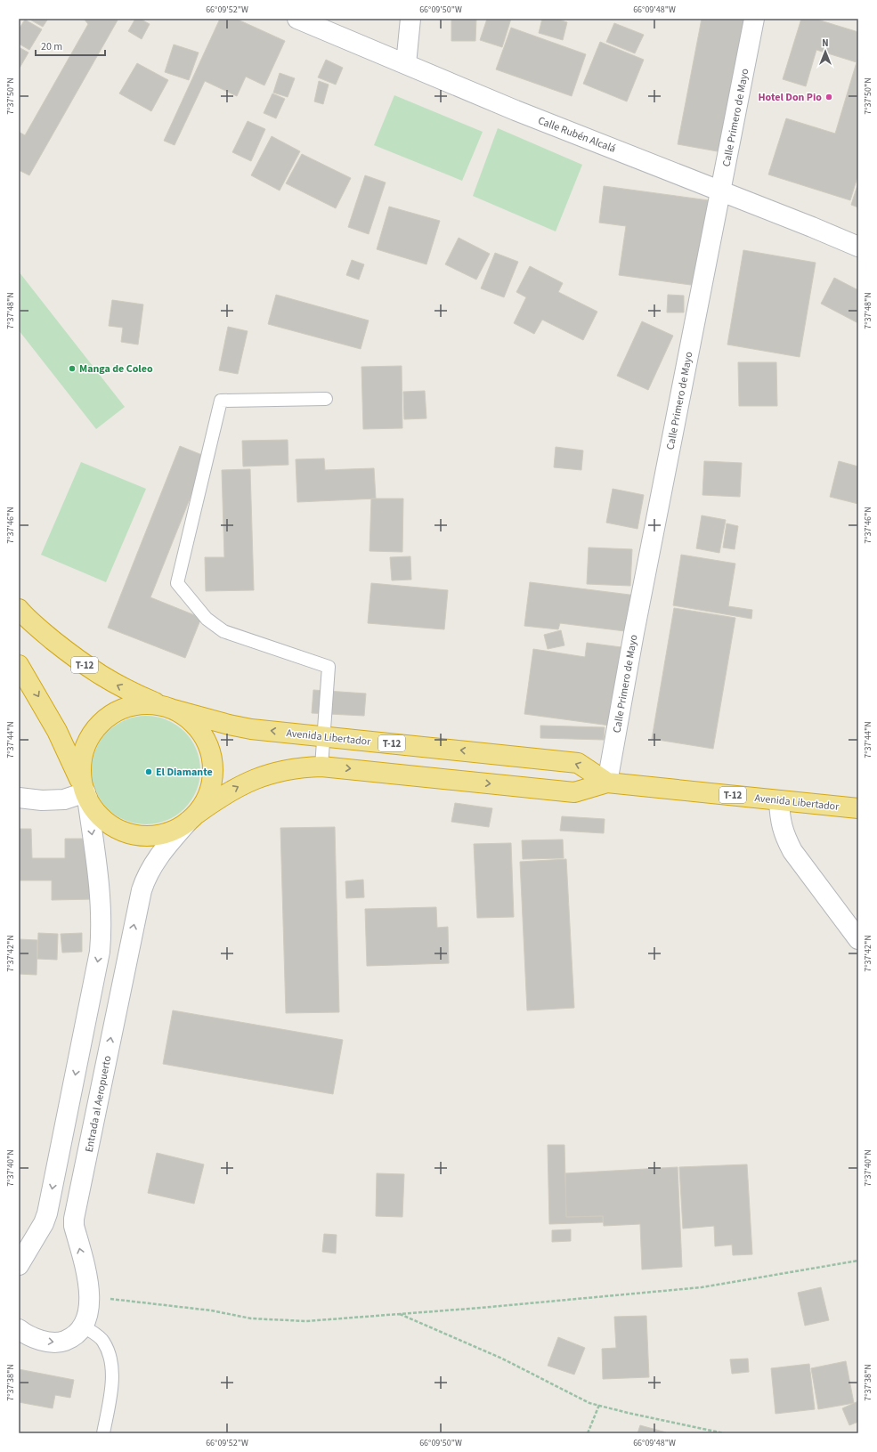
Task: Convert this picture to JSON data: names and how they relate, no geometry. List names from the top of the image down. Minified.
{"streets":{"highway":["T-12","Avenida Libertador"],"street":["Calle Primero de Mayo","Calle Rubén Alcalá","Entrada al Aeropuerto"]},"crossings":[["Calle Primero de Mayo","Calle Rubén Alcalá"],["Calle Primero de Mayo","Avenida Libertador"],["T-12","Avenida Libertador"],["T-12","Entrada al Aeropuerto"],["Avenida Libertador","Entrada al Aeropuerto"]],"places":["Hotel Don Pio","Manga de Coleo","El Diamante"],"scale_bar":"20 m","north":"top","coordinates":["66°09'52\"W","66°09'50\"W","66°09'48\"W","7°37'50\"N","7°37'48\"N","7°37'46\"N","7°37'44\"N","7°37'42\"N","7°37'40\"N","7°37'38\"N"]}
